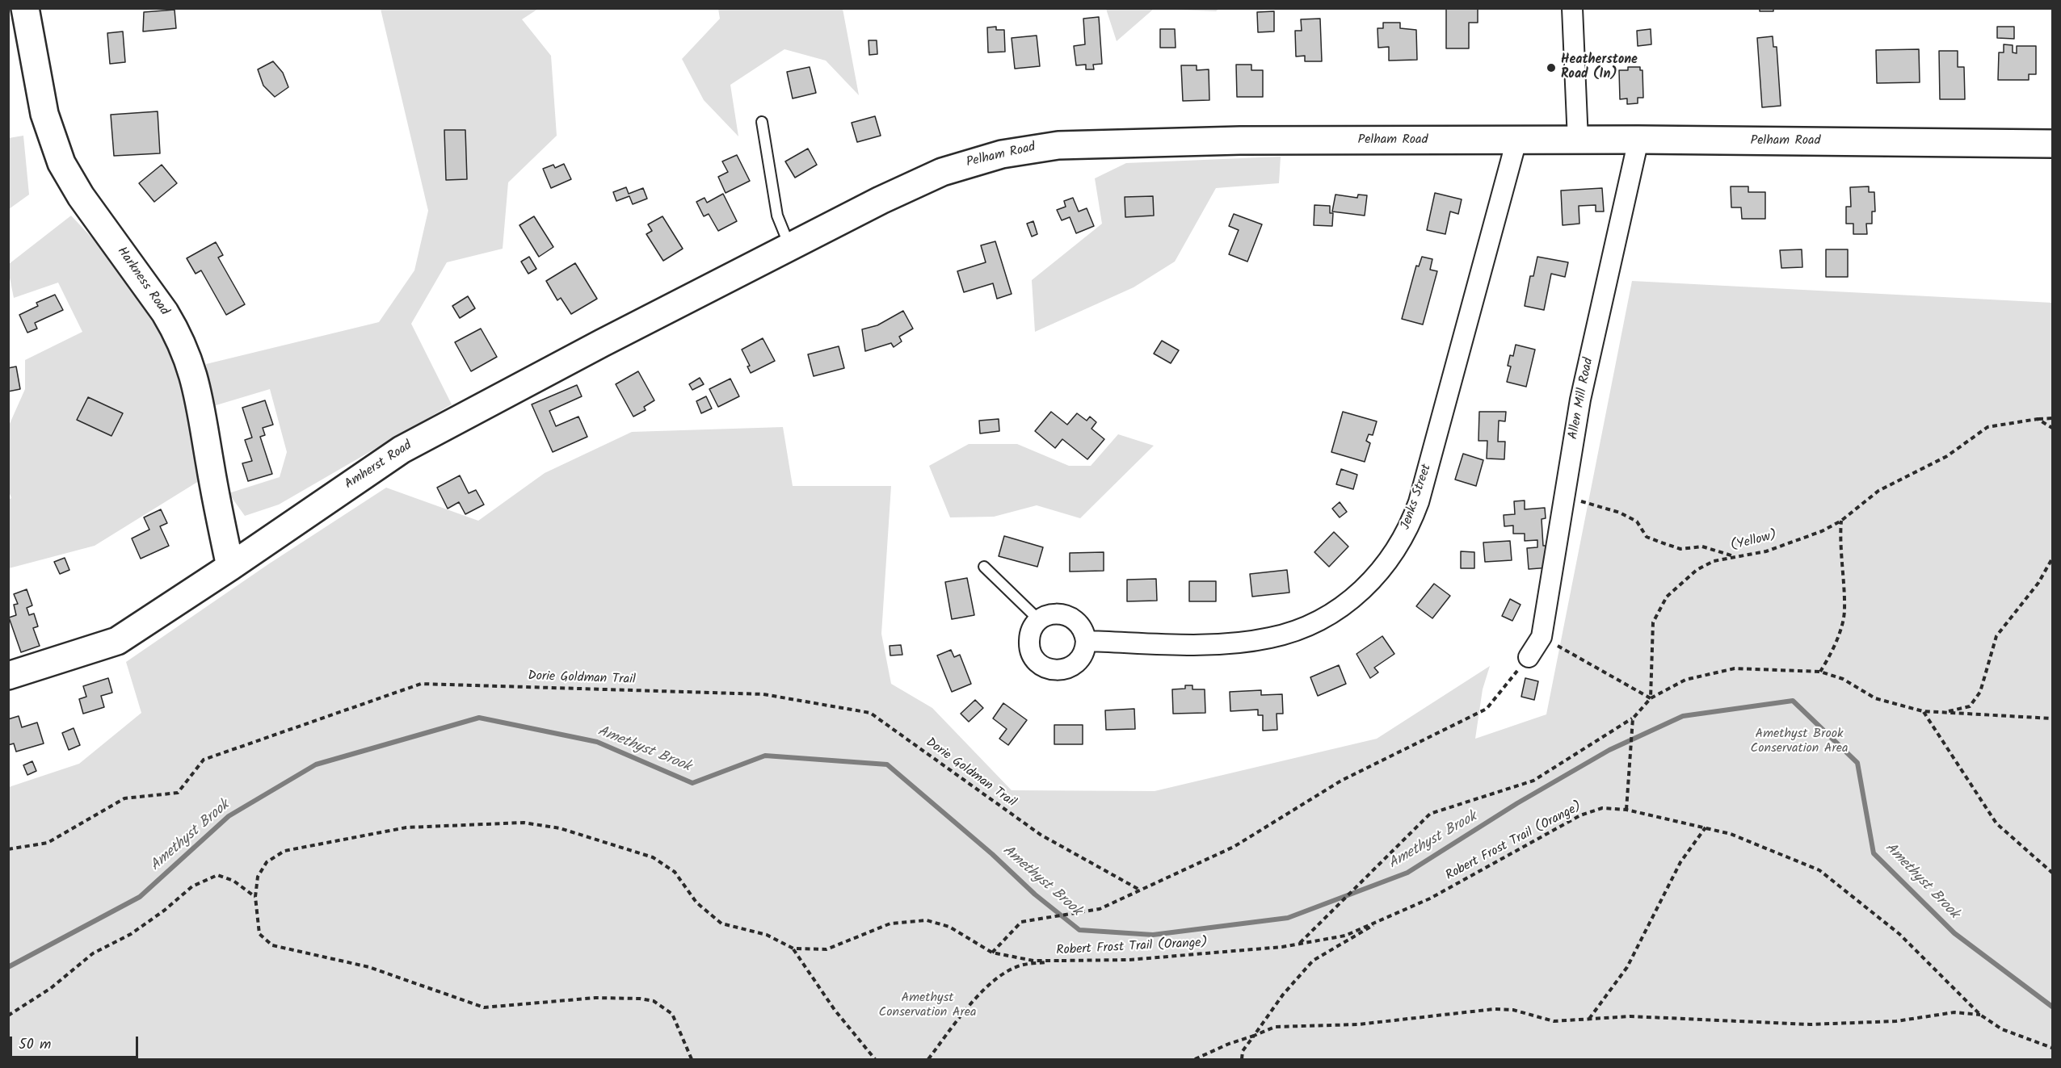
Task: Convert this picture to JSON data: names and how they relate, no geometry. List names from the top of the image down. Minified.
{"streets":{"main road":["Pelham Road","Harkness Road","Amherst Road"],"street":["Allen Mill Road","Jenks Street"],"path":["(Yellow)","Dorie Goldman Trail","Robert Frost Trail (Orange)"]},"crossings":[["Pelham Road","Allen Mill Road"],["Pelham Road","Amherst Road"],["Pelham Road","Jenks Street"],["Harkness Road","Amherst Road"]],"water":["Amethyst Brook"],"parks":["Amethyst Brook Conservation Area","Amethyst Conservation Area"],"places":["Heatherstone Road (In)"],"scale_bar":"50 m"}
